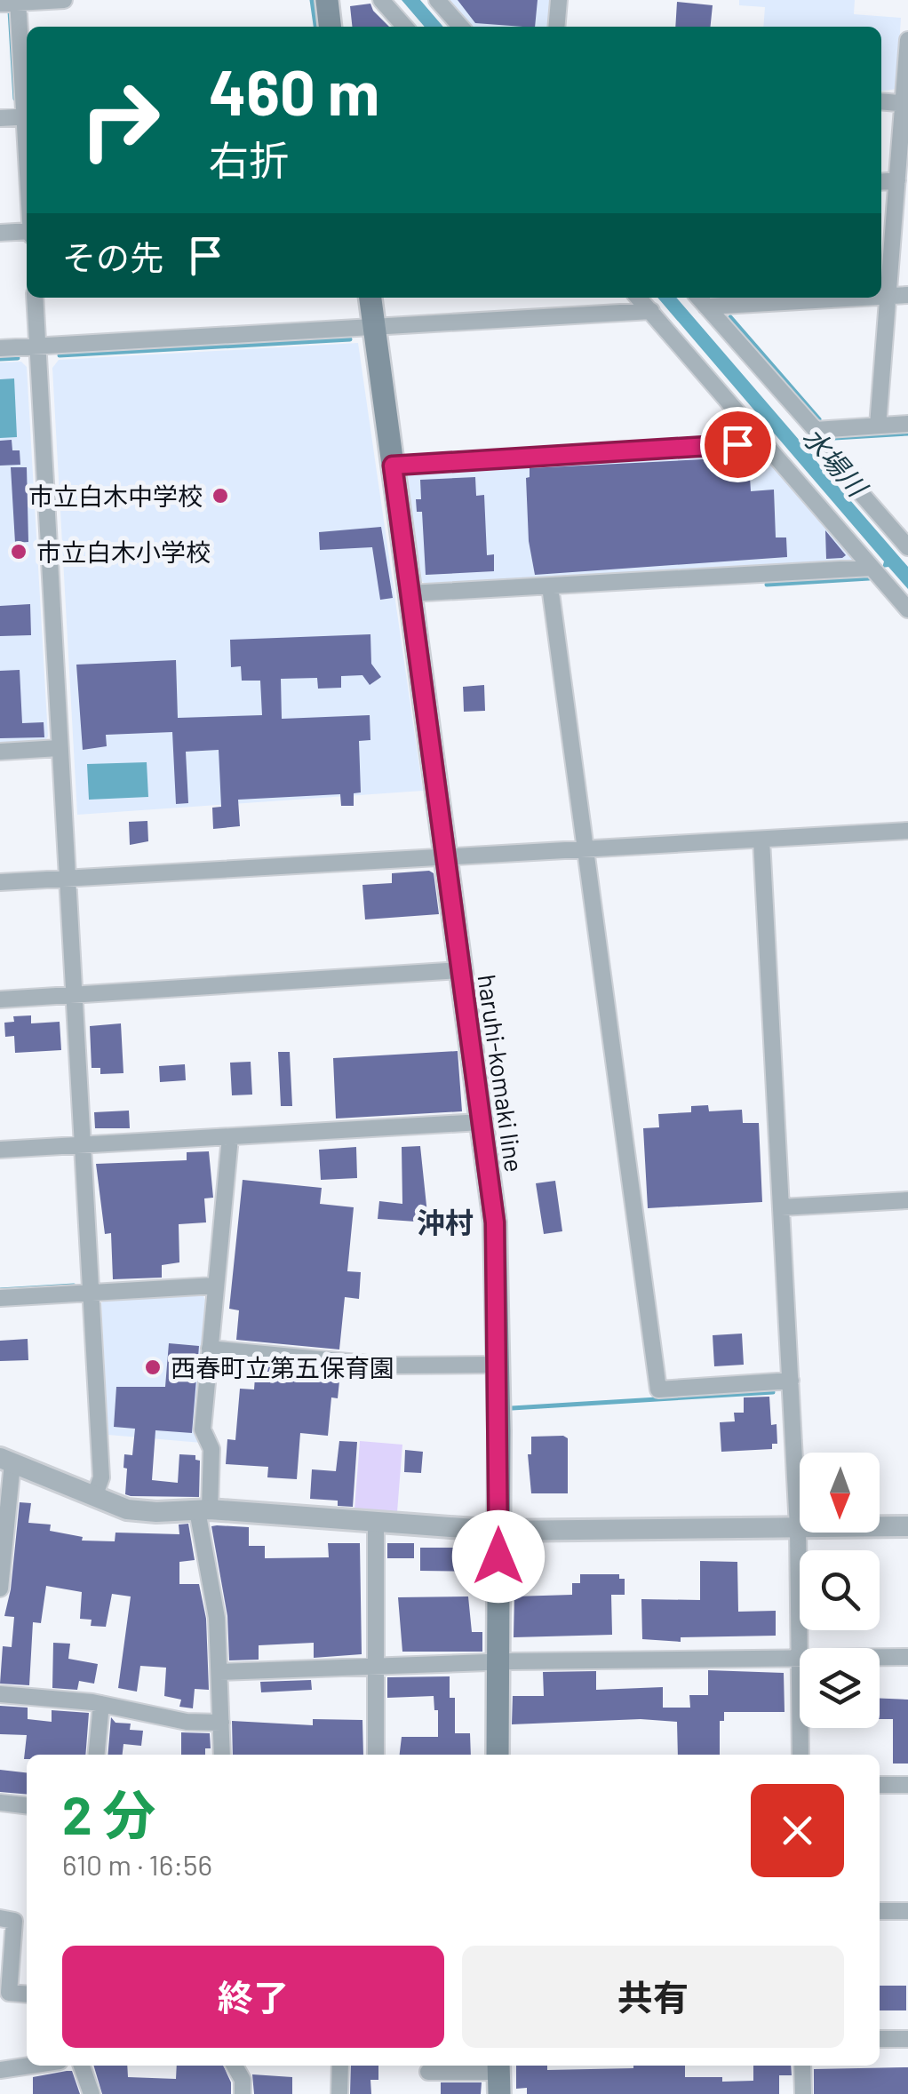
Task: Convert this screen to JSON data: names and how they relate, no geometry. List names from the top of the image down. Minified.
{"streets":{"main road":["haruhi-komaki line"]},"districts":["沖村"],"water":["水場川"],"places":["市立白木中学校","市立白木小学校","西春町立第五保育園"],"north":"bottom","page":{"turn":["460 m","右折"],"then":"その先","heading":["2 分","610 m · 16:56"],"buttons":["終了","共有"]}}
